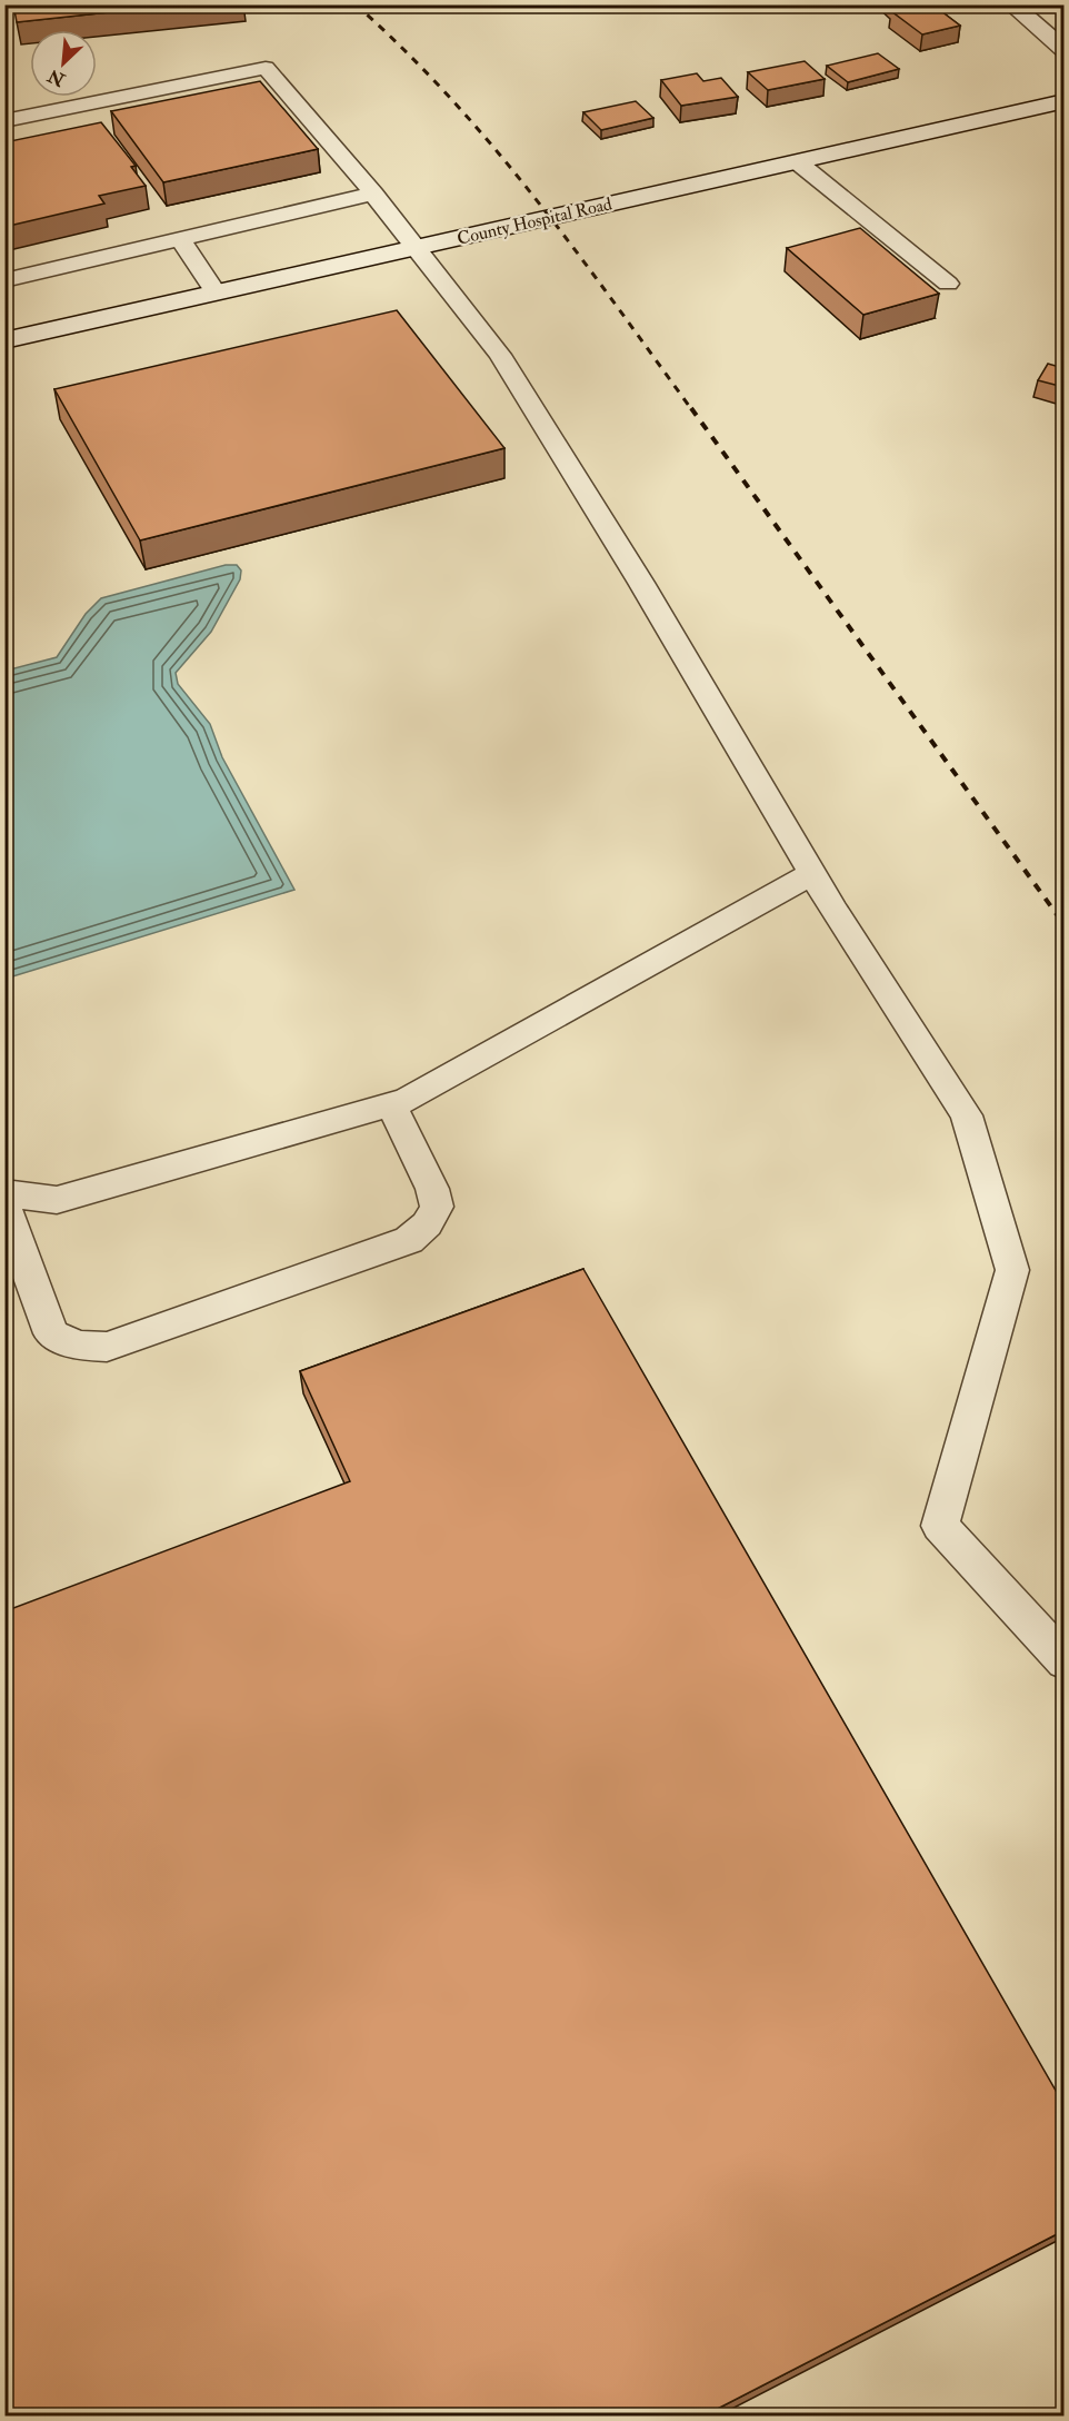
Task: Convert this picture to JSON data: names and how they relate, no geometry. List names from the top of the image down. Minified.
{"streets":{"main road":["County Hospital Road"]},"north":"bottom left"}
